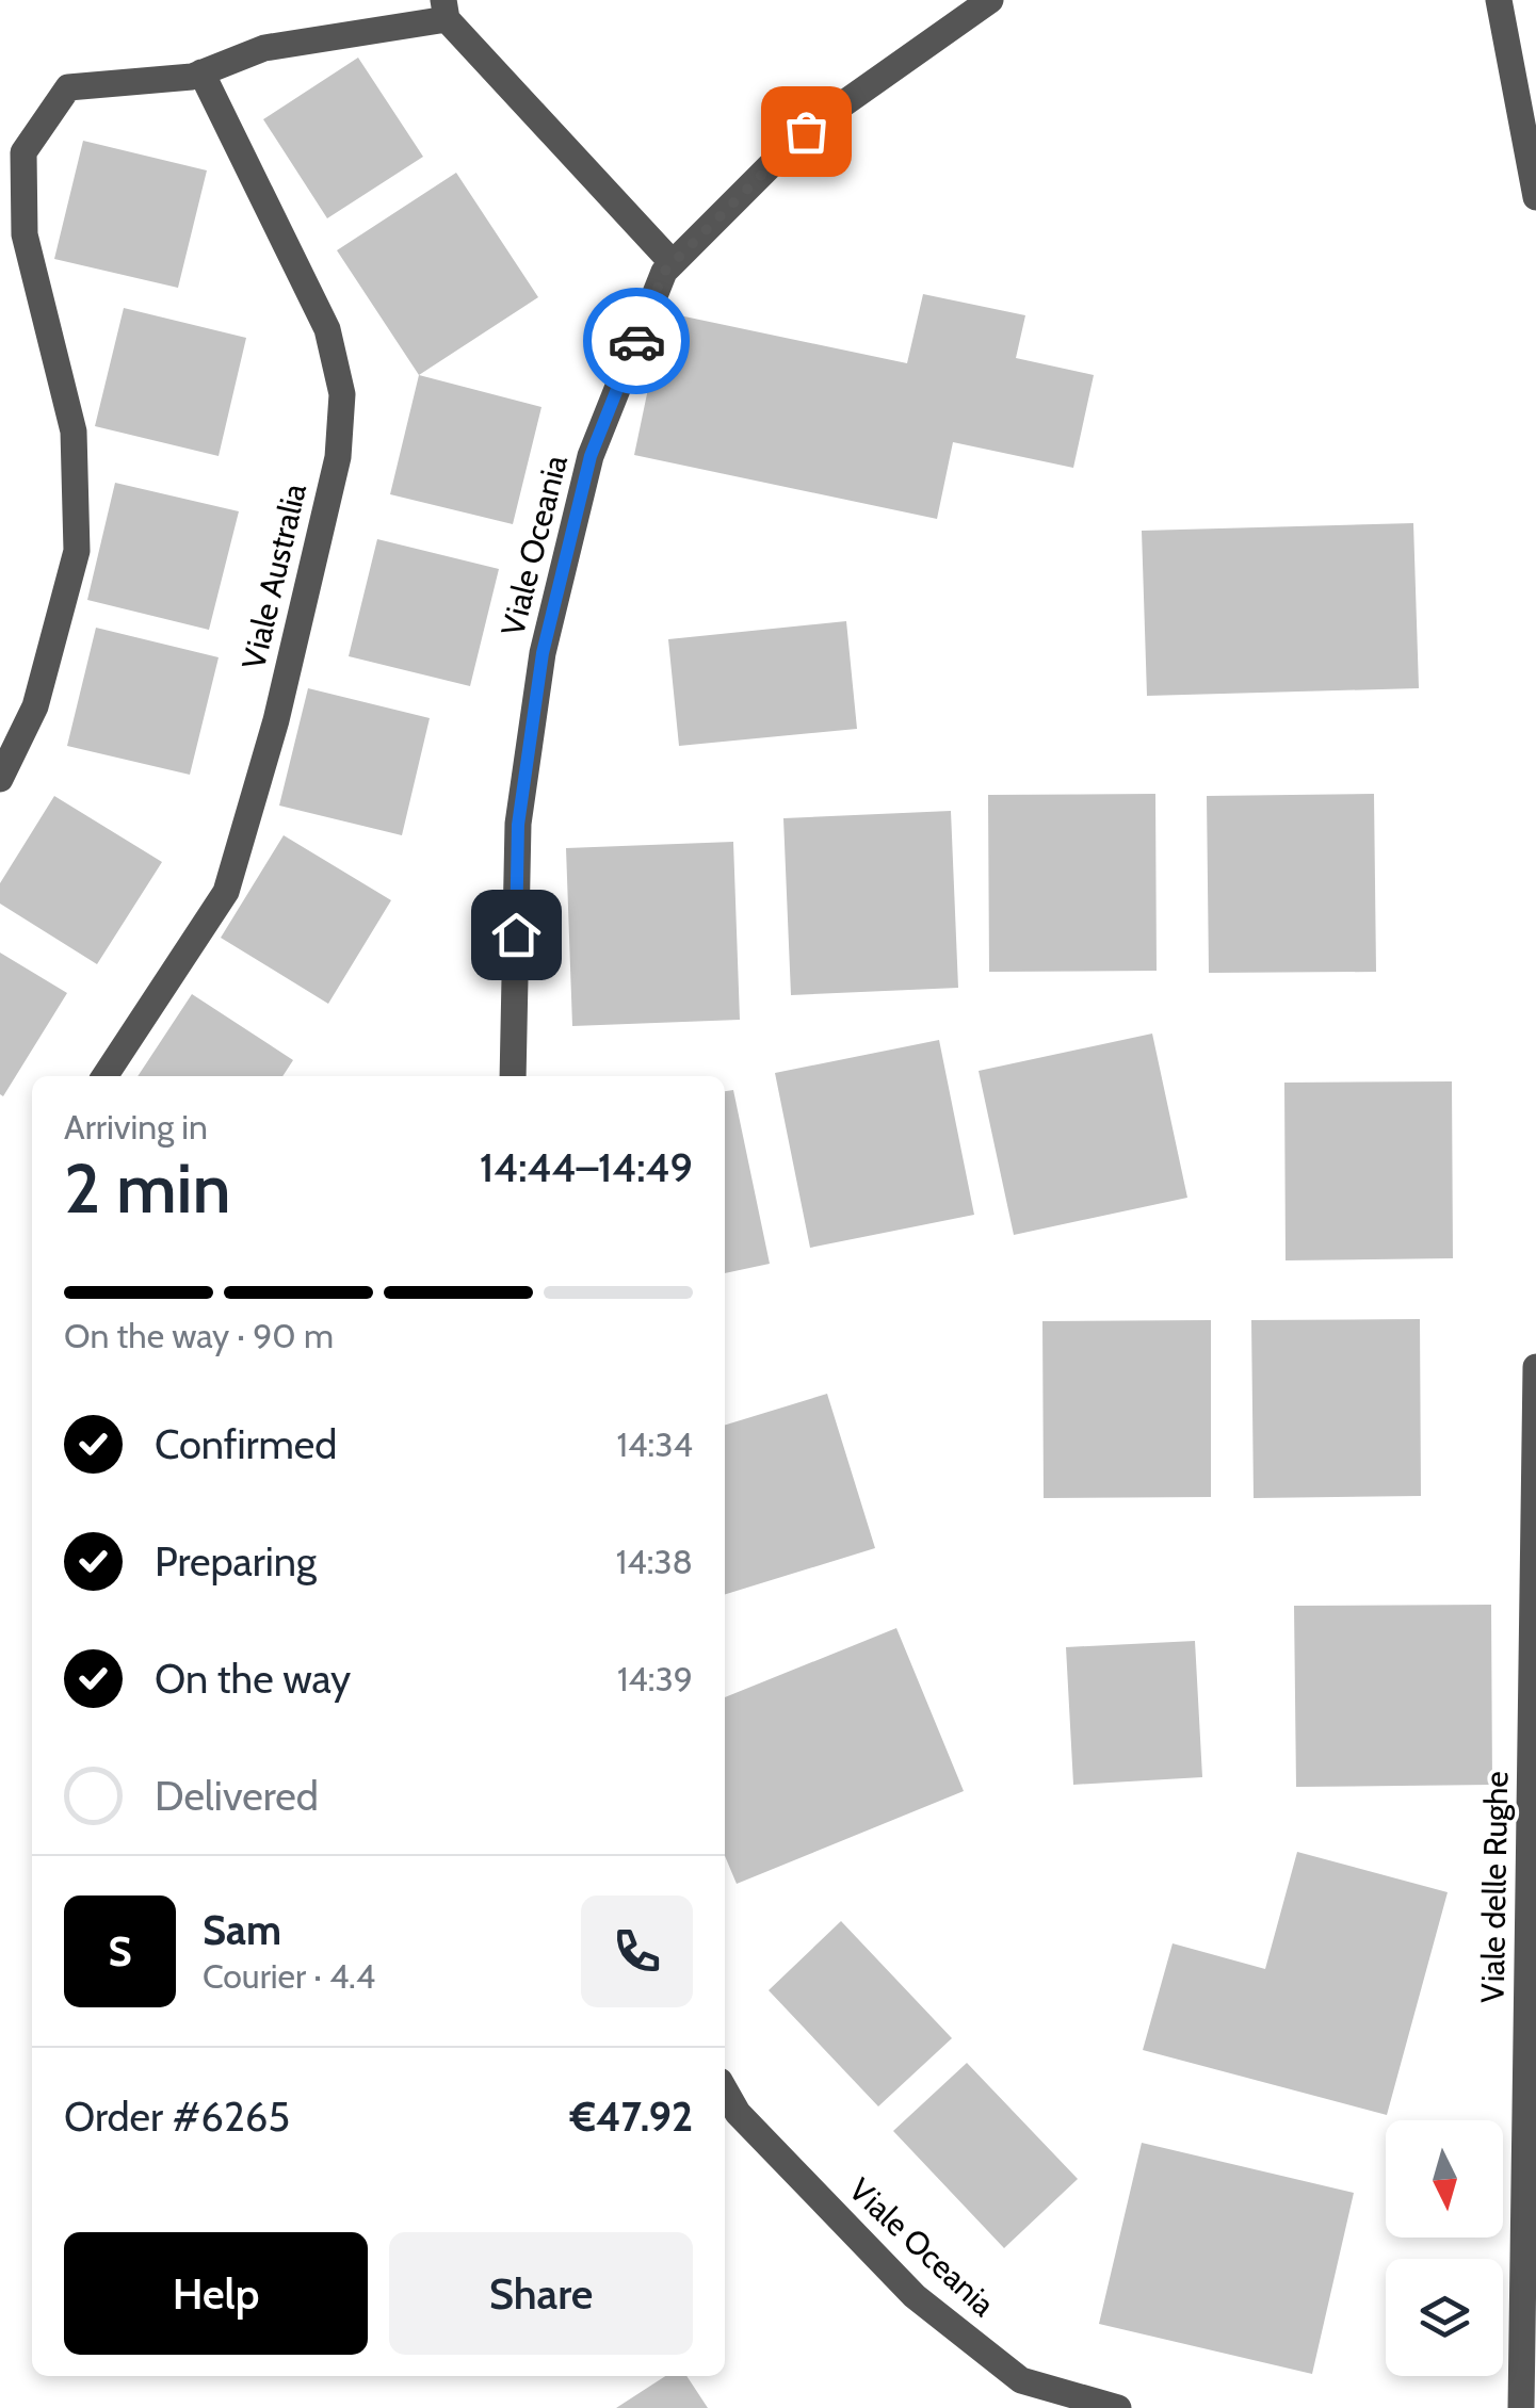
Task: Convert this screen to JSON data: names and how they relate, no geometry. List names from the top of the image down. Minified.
{"streets":{"street":["Viale Oceania","Viale Australia","Viale delle Rughe"]},"north":"bottom","page":{"heading":["2 min","Arriving in","14:44–14:49"],"panel":["Sam","Courier · 4.4","Order #6265","€47.92"],"bar":"On the way · 90 m","list":[["Confirmed","14:34"],["Preparing","14:38"],["On the way","14:39"],"Delivered"],"round":"S","buttons":["Help","Share"]}}
